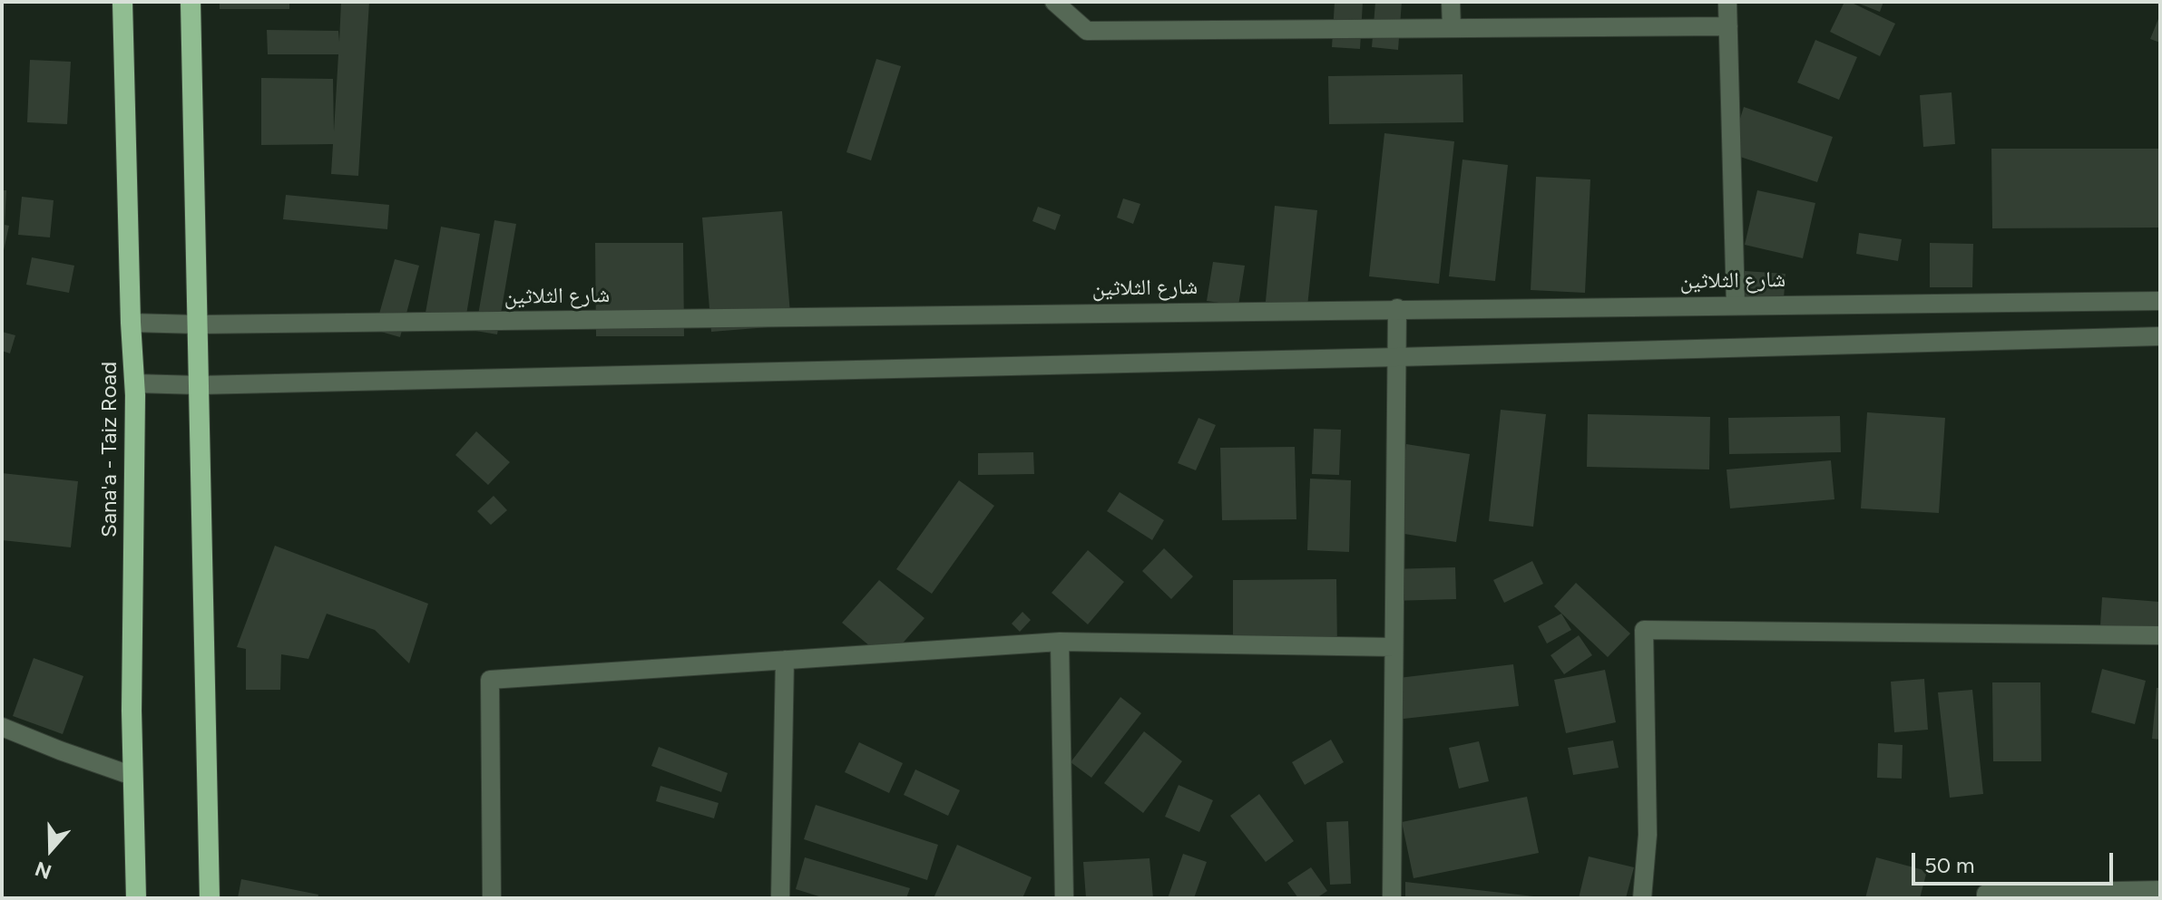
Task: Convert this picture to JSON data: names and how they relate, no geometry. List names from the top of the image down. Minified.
{"streets":{"highway":["Sana'a - Taiz Road"],"street":["شارع الثلاثين"]},"crossings":[["شارع الثلاثين","Sana'a - Taiz Road"]],"scale_bar":"50 m","north":"bottom"}
